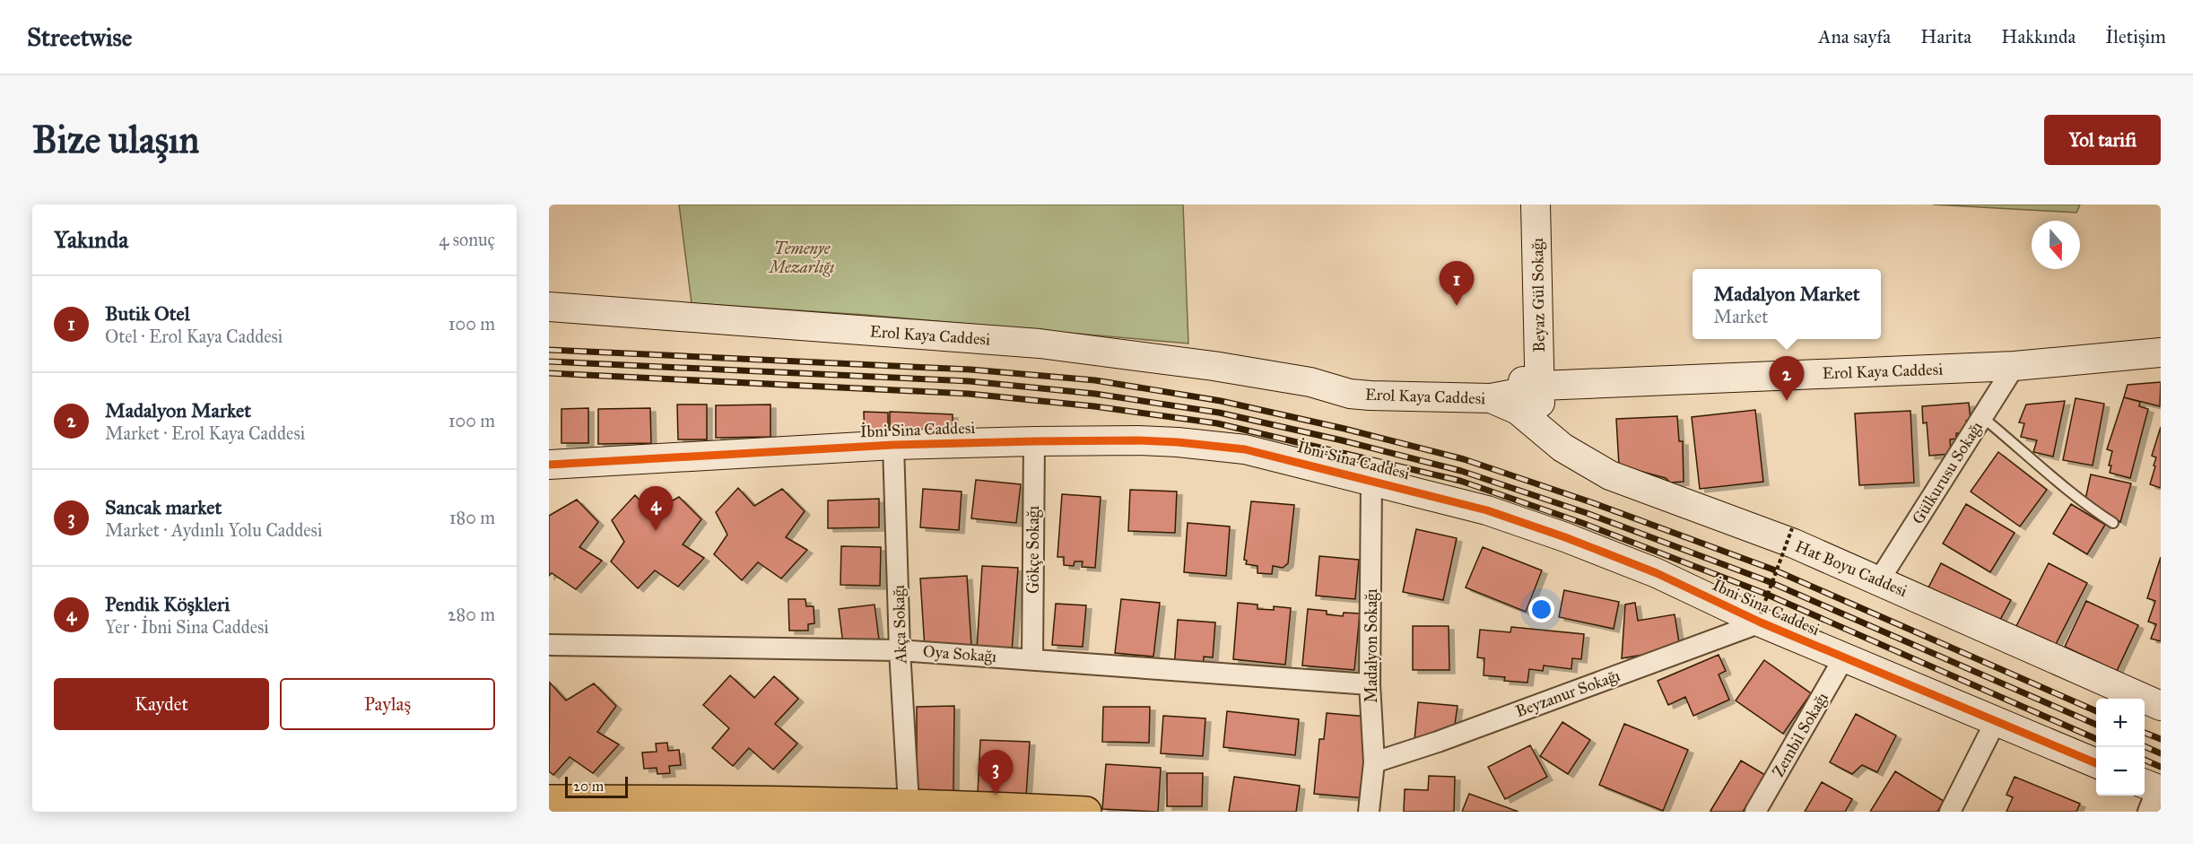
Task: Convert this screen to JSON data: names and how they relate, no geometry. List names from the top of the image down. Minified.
{"streets":{"street":["Beyaz Gül Sokağı","Erol Kaya Caddesi","İbni Sina Caddesi","Gülkurusu Sokağı","Gökçe Sokağı","Hat Boyu Caddesi","Akça Sokağı","Madalyon Sokağı","Oya Sokağı","Beyzanur Sokağı","Zembil Sokağı"]},"crossings":[["Beyaz Gül Sokağı","Erol Kaya Caddesi"],["Beyaz Gül Sokağı","Hat Boyu Caddesi"],["Erol Kaya Caddesi","Gülkurusu Sokağı"],["Erol Kaya Caddesi","Hat Boyu Caddesi"],["İbni Sina Caddesi","Gökçe Sokağı"],["İbni Sina Caddesi","Akça Sokağı"],["İbni Sina Caddesi","Madalyon Sokağı"],["İbni Sina Caddesi","Beyzanur Sokağı"],["İbni Sina Caddesi","Zembil Sokağı"],["Gülkurusu Sokağı","Hat Boyu Caddesi"],["Gökçe Sokağı","Oya Sokağı"],["Akça Sokağı","Oya Sokağı"],["Madalyon Sokağı","Oya Sokağı"],["Madalyon Sokağı","Beyzanur Sokağı"]],"parks":["Temenye Mezarlığı"],"scale_bar":"20 m","north":"bottom","page":{"header":"Streetwise","nav":["Ana sayfa","Harita","Hakkında","İletişim"],"buttons":["Yol tarifi",["Kaydet","Paylaş"]],"title":"Bize ulaşın","heading":["Yakında","4 sonuç"],"pins":["1","2","4","3"],"popup":["Madalyon Market","Market"],"list":[{"mark":"1","name":"Butik Otel","note":"Otel · Erol Kaya Caddesi","value":"100 m"},{"mark":"2","name":"Madalyon Market","note":"Market · Erol Kaya Caddesi","value":"100 m"},{"mark":"3","name":"Sancak market","note":"Market · Aydınlı Yolu Caddesi","value":"180 m"},{"mark":"4","name":"Pendik Köşkleri","note":"Yer · İbni Sina Caddesi","value":"280 m"}],"map_buttons":["+","−"],"scale":"20 m"}}
